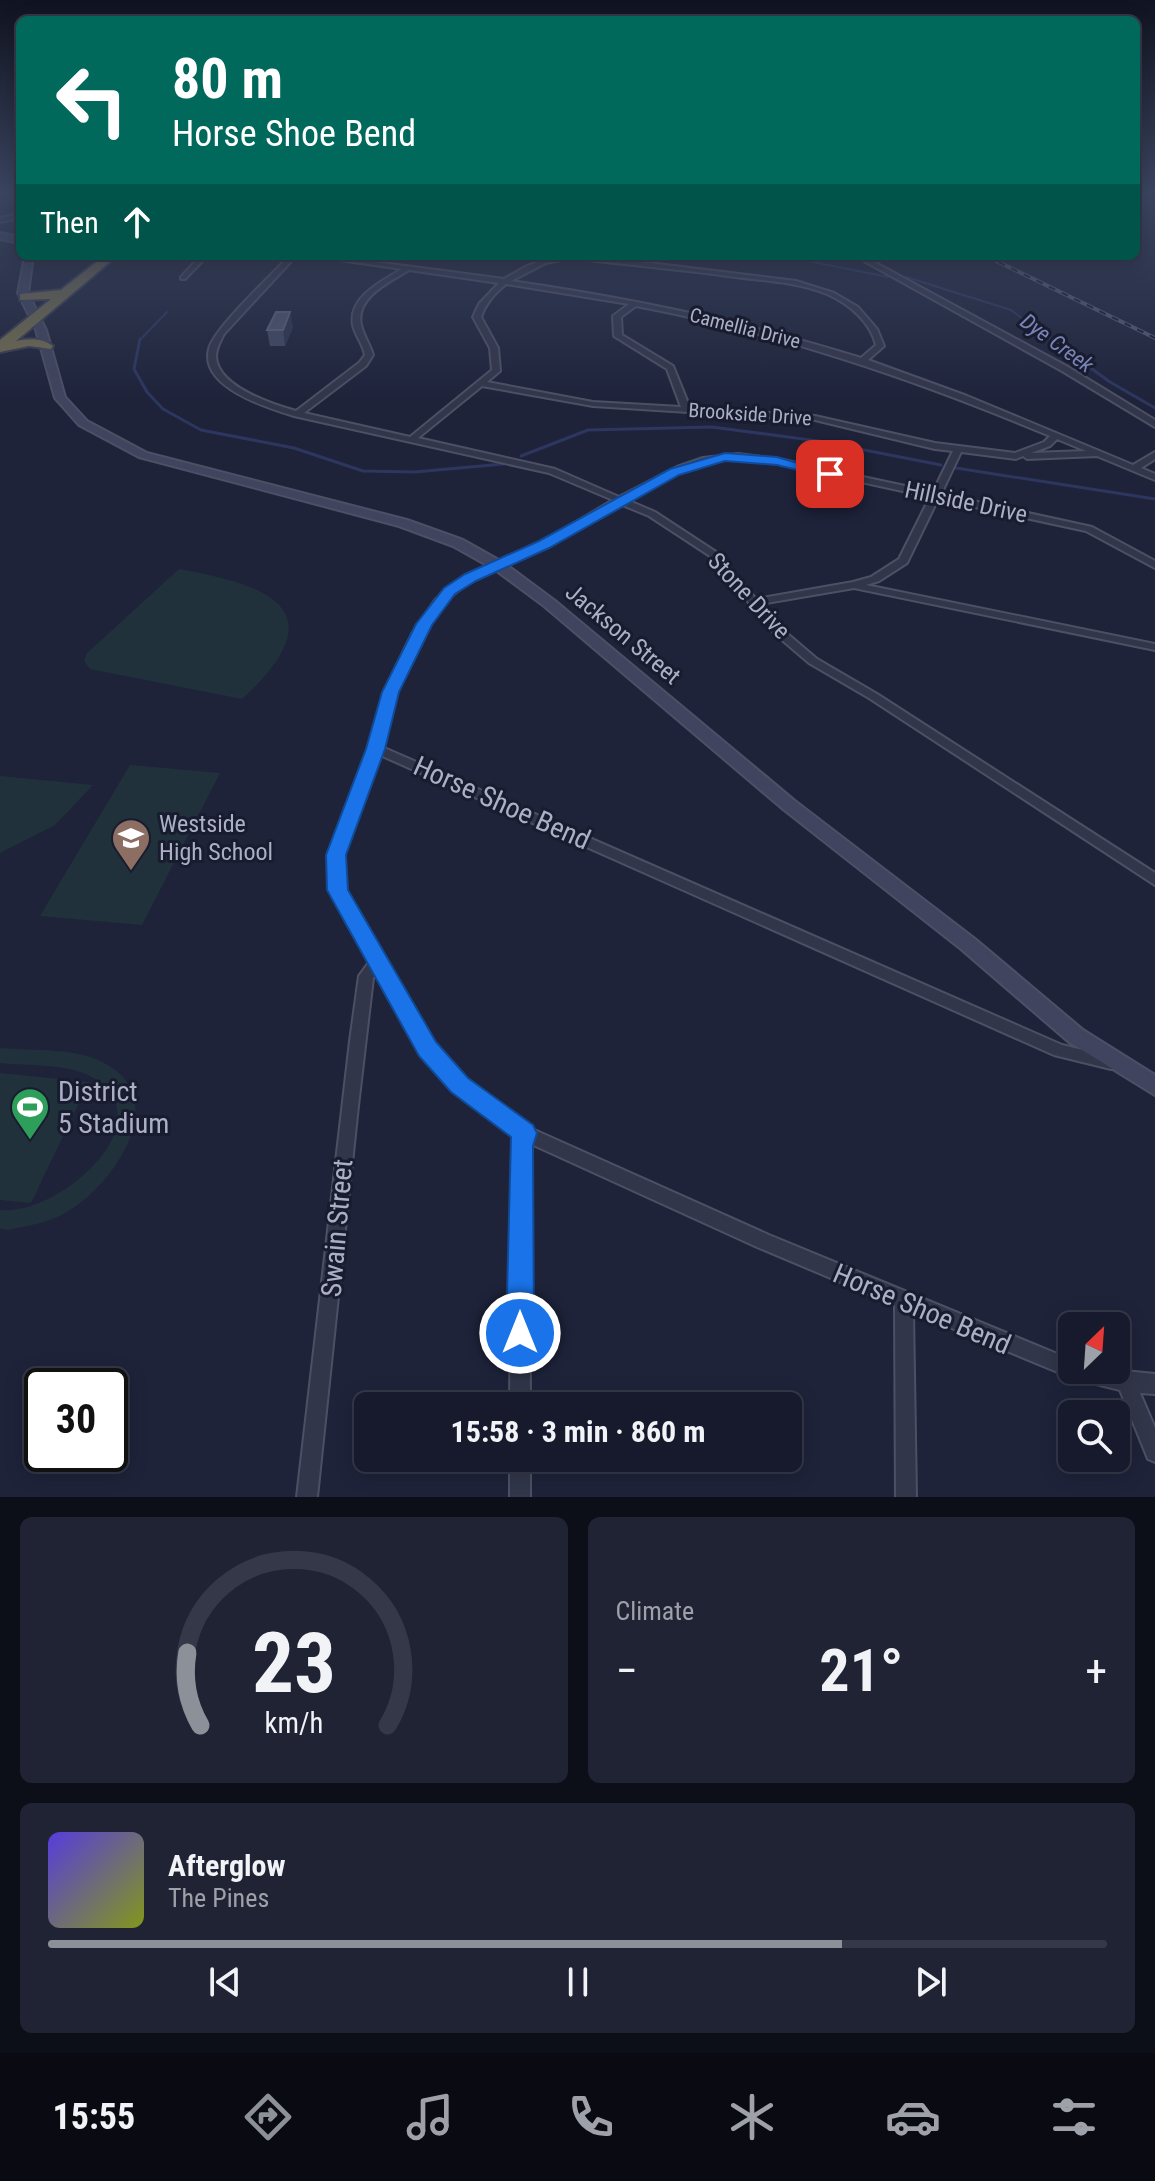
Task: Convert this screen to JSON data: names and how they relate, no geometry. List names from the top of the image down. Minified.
{"streets":{"street":["Camellia Drive","Brookside Drive","Hillside Drive","Stone Drive","Jackson Street","Horse Shoe Bend","Swain Street"]},"crossings":[["Camellia Drive","Brookside Drive"],["Hillside Drive","Stone Drive"],["Hillside Drive","Jackson Street"],["Hillside Drive","Horse Shoe Bend"],["Jackson Street","Horse Shoe Bend"],["Horse Shoe Bend","Swain Street"]],"water":["Dye Creek"],"places":{"school or university":["Westside High School"],"sports":["District 5 Stadium"]},"north":"top right","page":{"turn":["80 m","Horse Shoe Bend"],"then":"Then","limit":"30","trip":"15:58 · 3 min · 860 m","tile":"Climate","heat":["−","21°","+"],"song":["Afterglow","The Pines"],"tabs":"15:55","gauge":["23","km/h"]}}
